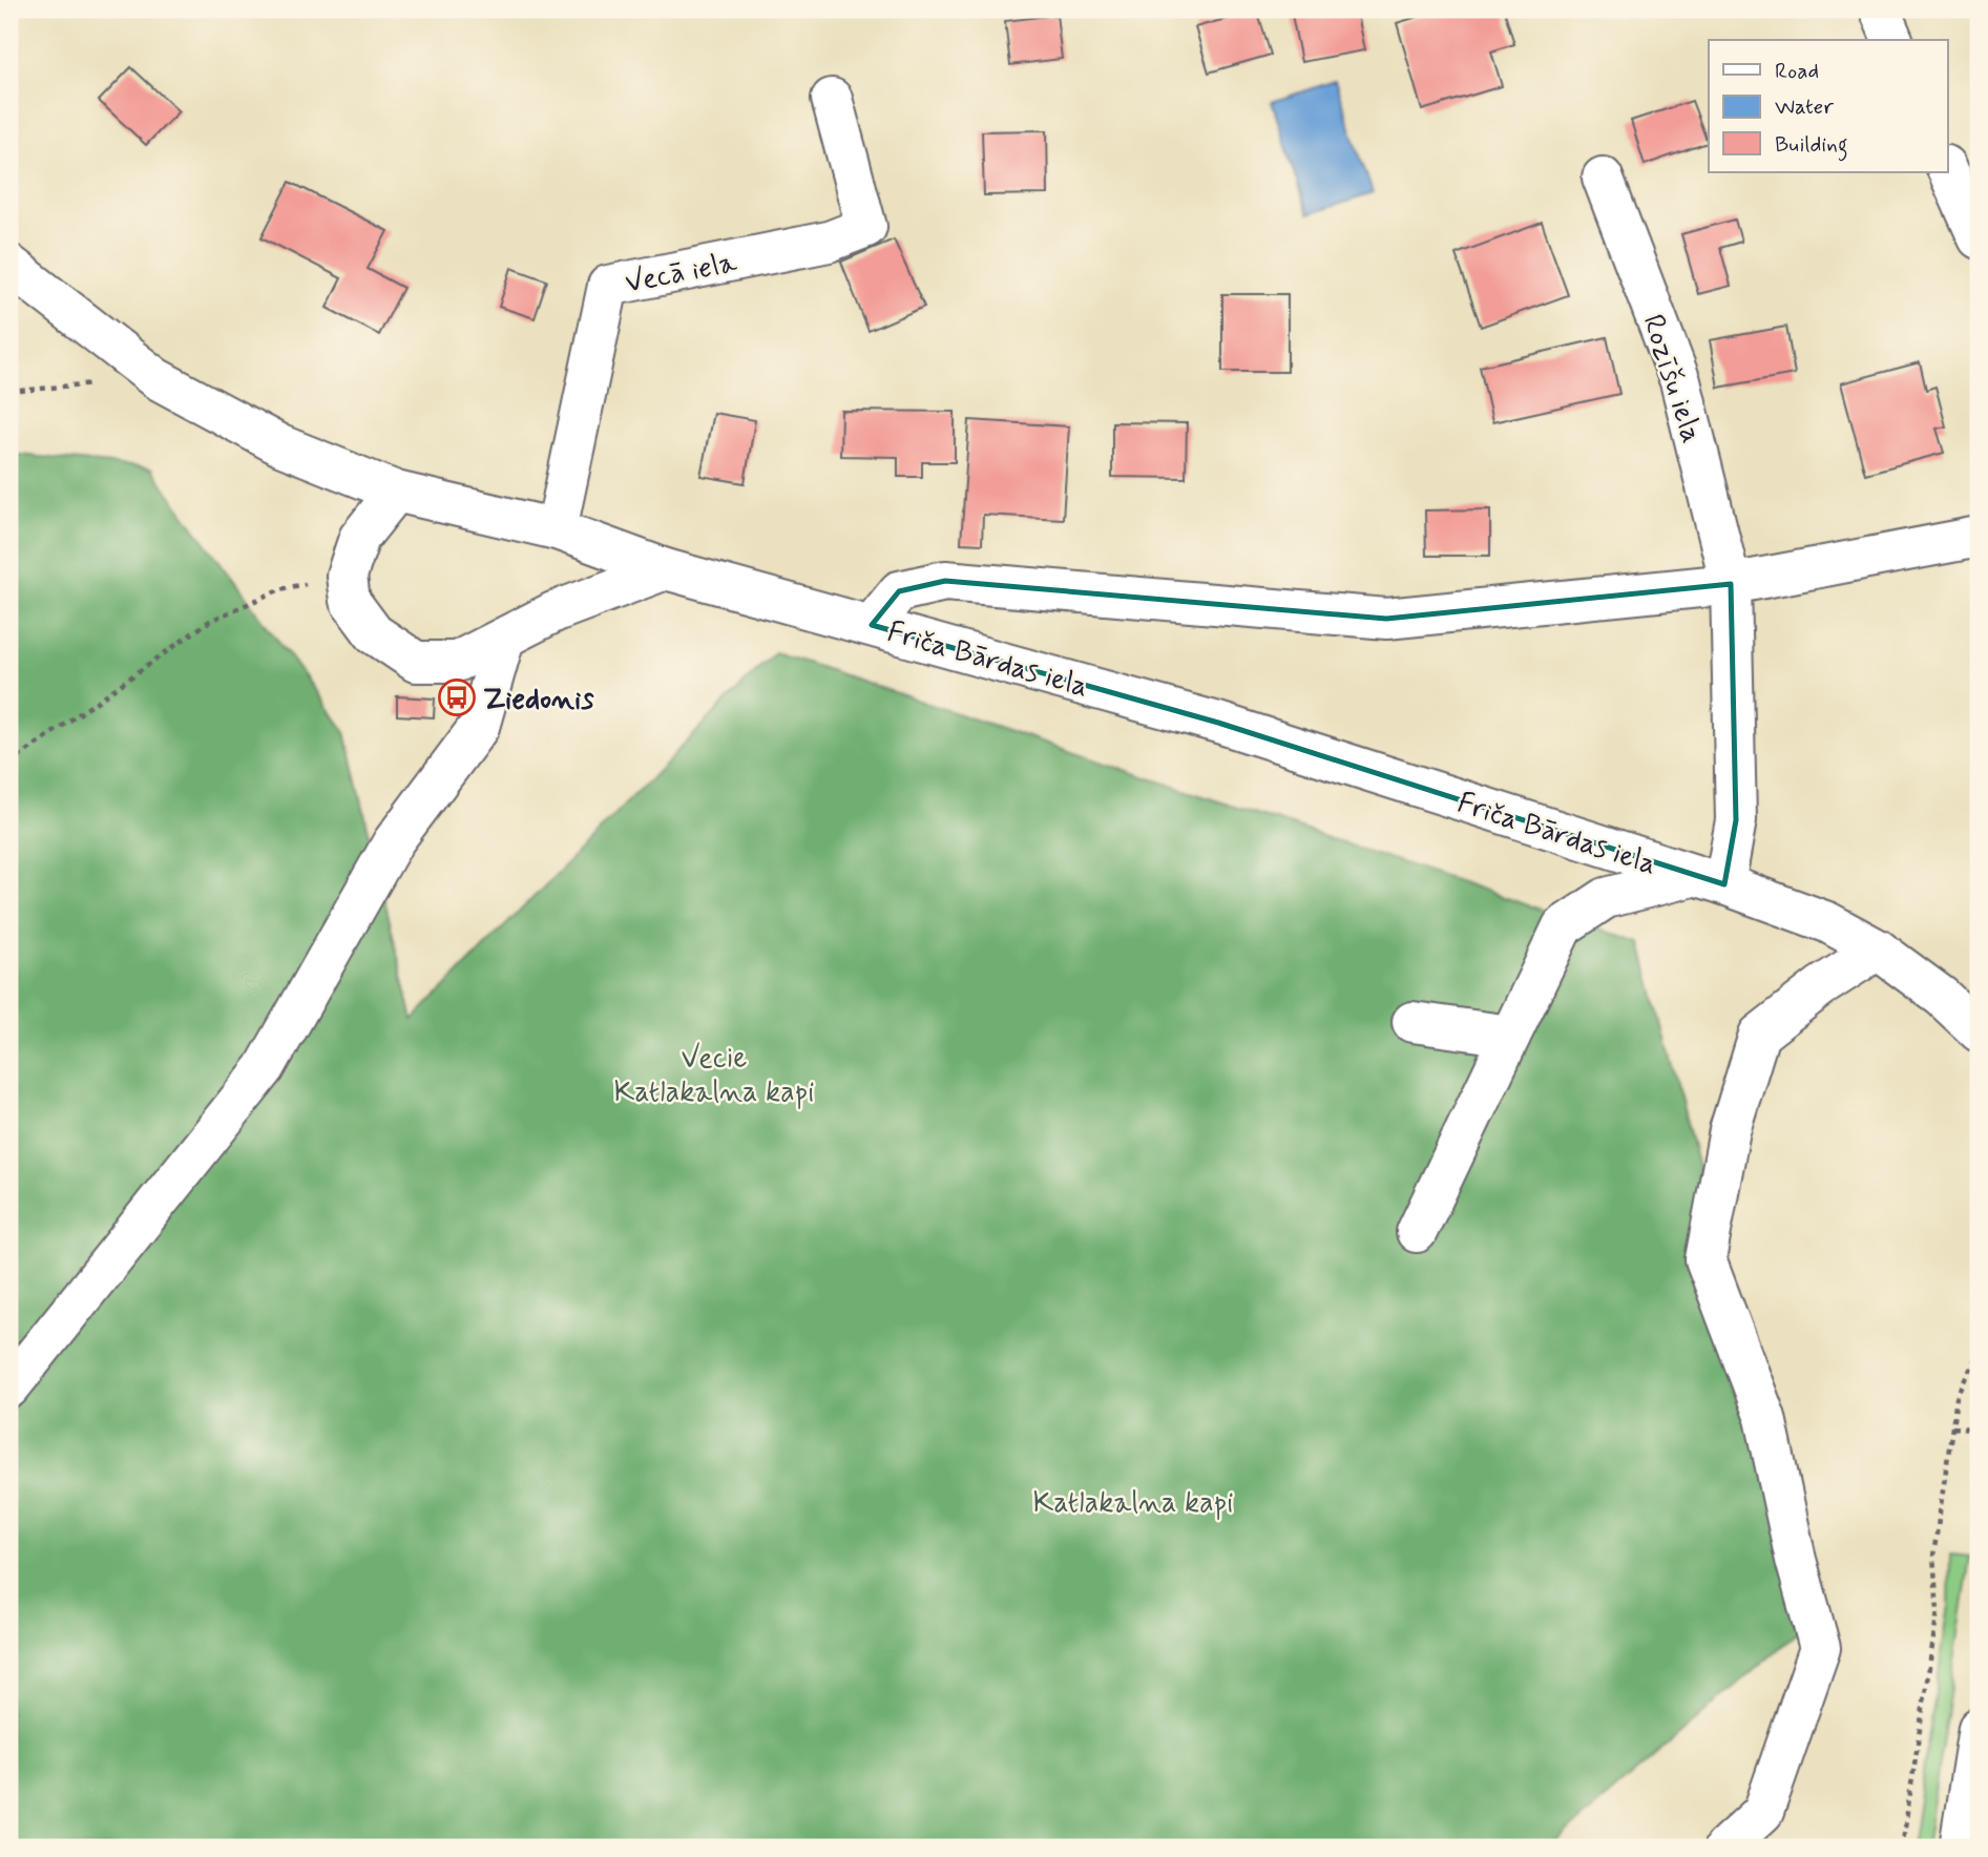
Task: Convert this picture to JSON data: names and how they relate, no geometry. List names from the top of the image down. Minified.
{"streets":{"street":["Vecā iela","Rozīšu iela","Friča Bārdas iela"]},"crossings":[["Vecā iela","Friča Bārdas iela"],["Rozīšu iela","Friča Bārdas iela"]],"parks":["Vecie Katlakalna kapi","Katlakalna kapi"],"places":{"bus stop":["Ziedonis"]},"legend":["Road","Water","Building"]}
